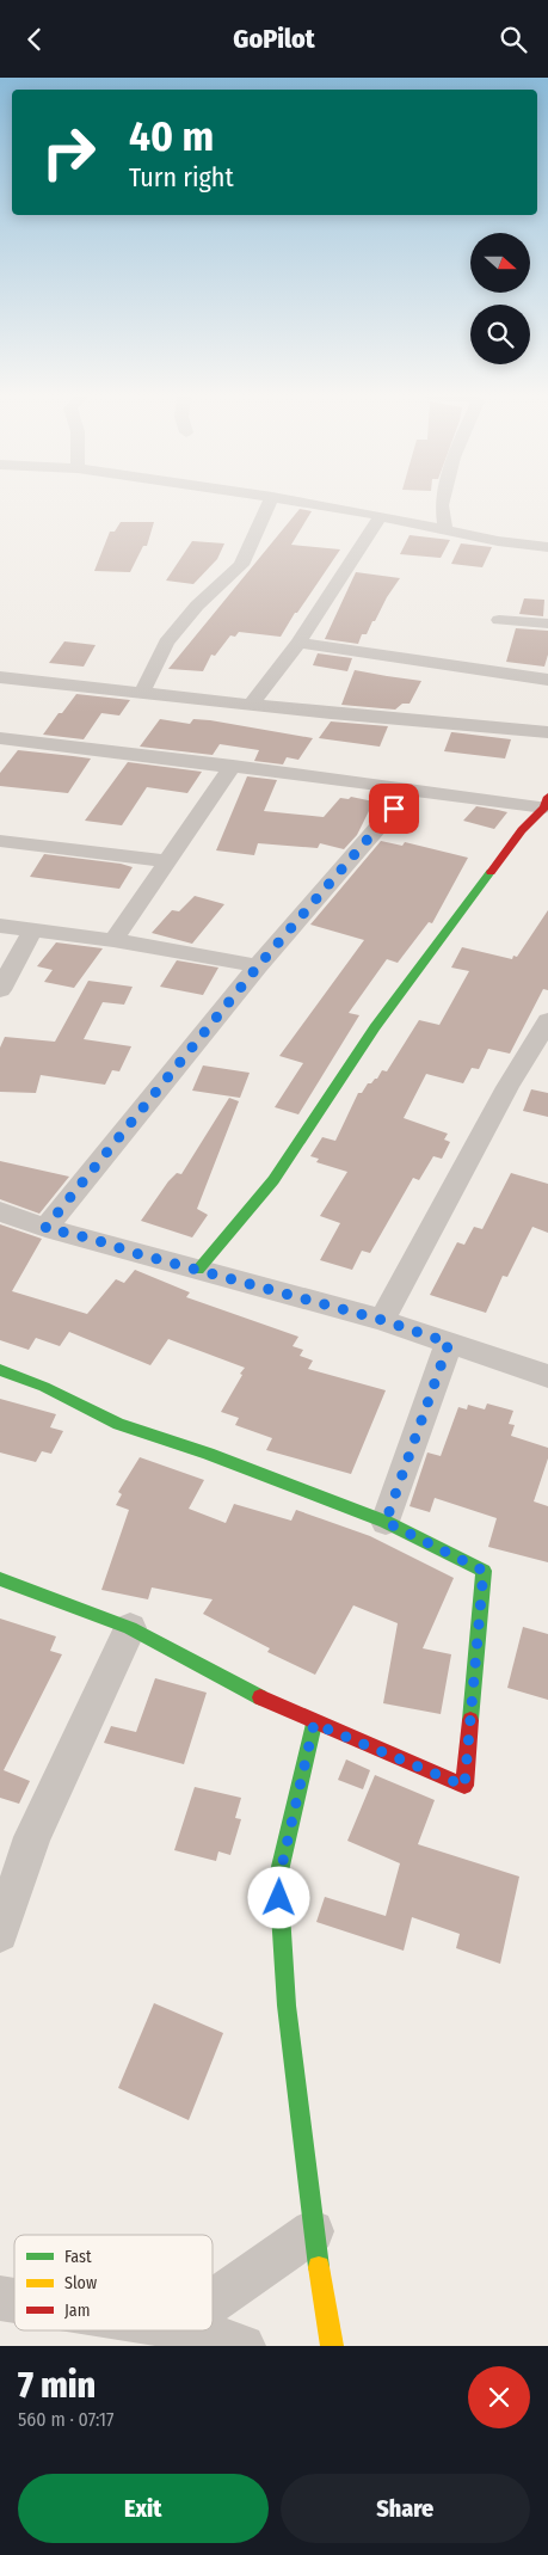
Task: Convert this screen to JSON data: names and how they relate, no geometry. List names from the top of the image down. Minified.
{"legend":["Fast","Slow","Jam"],"north":"right","page":{"header":"GoPilot","turn":["40 m","Turn right"],"heading":["7 min","560 m · 07:17"],"buttons":["Exit","Share"]}}
